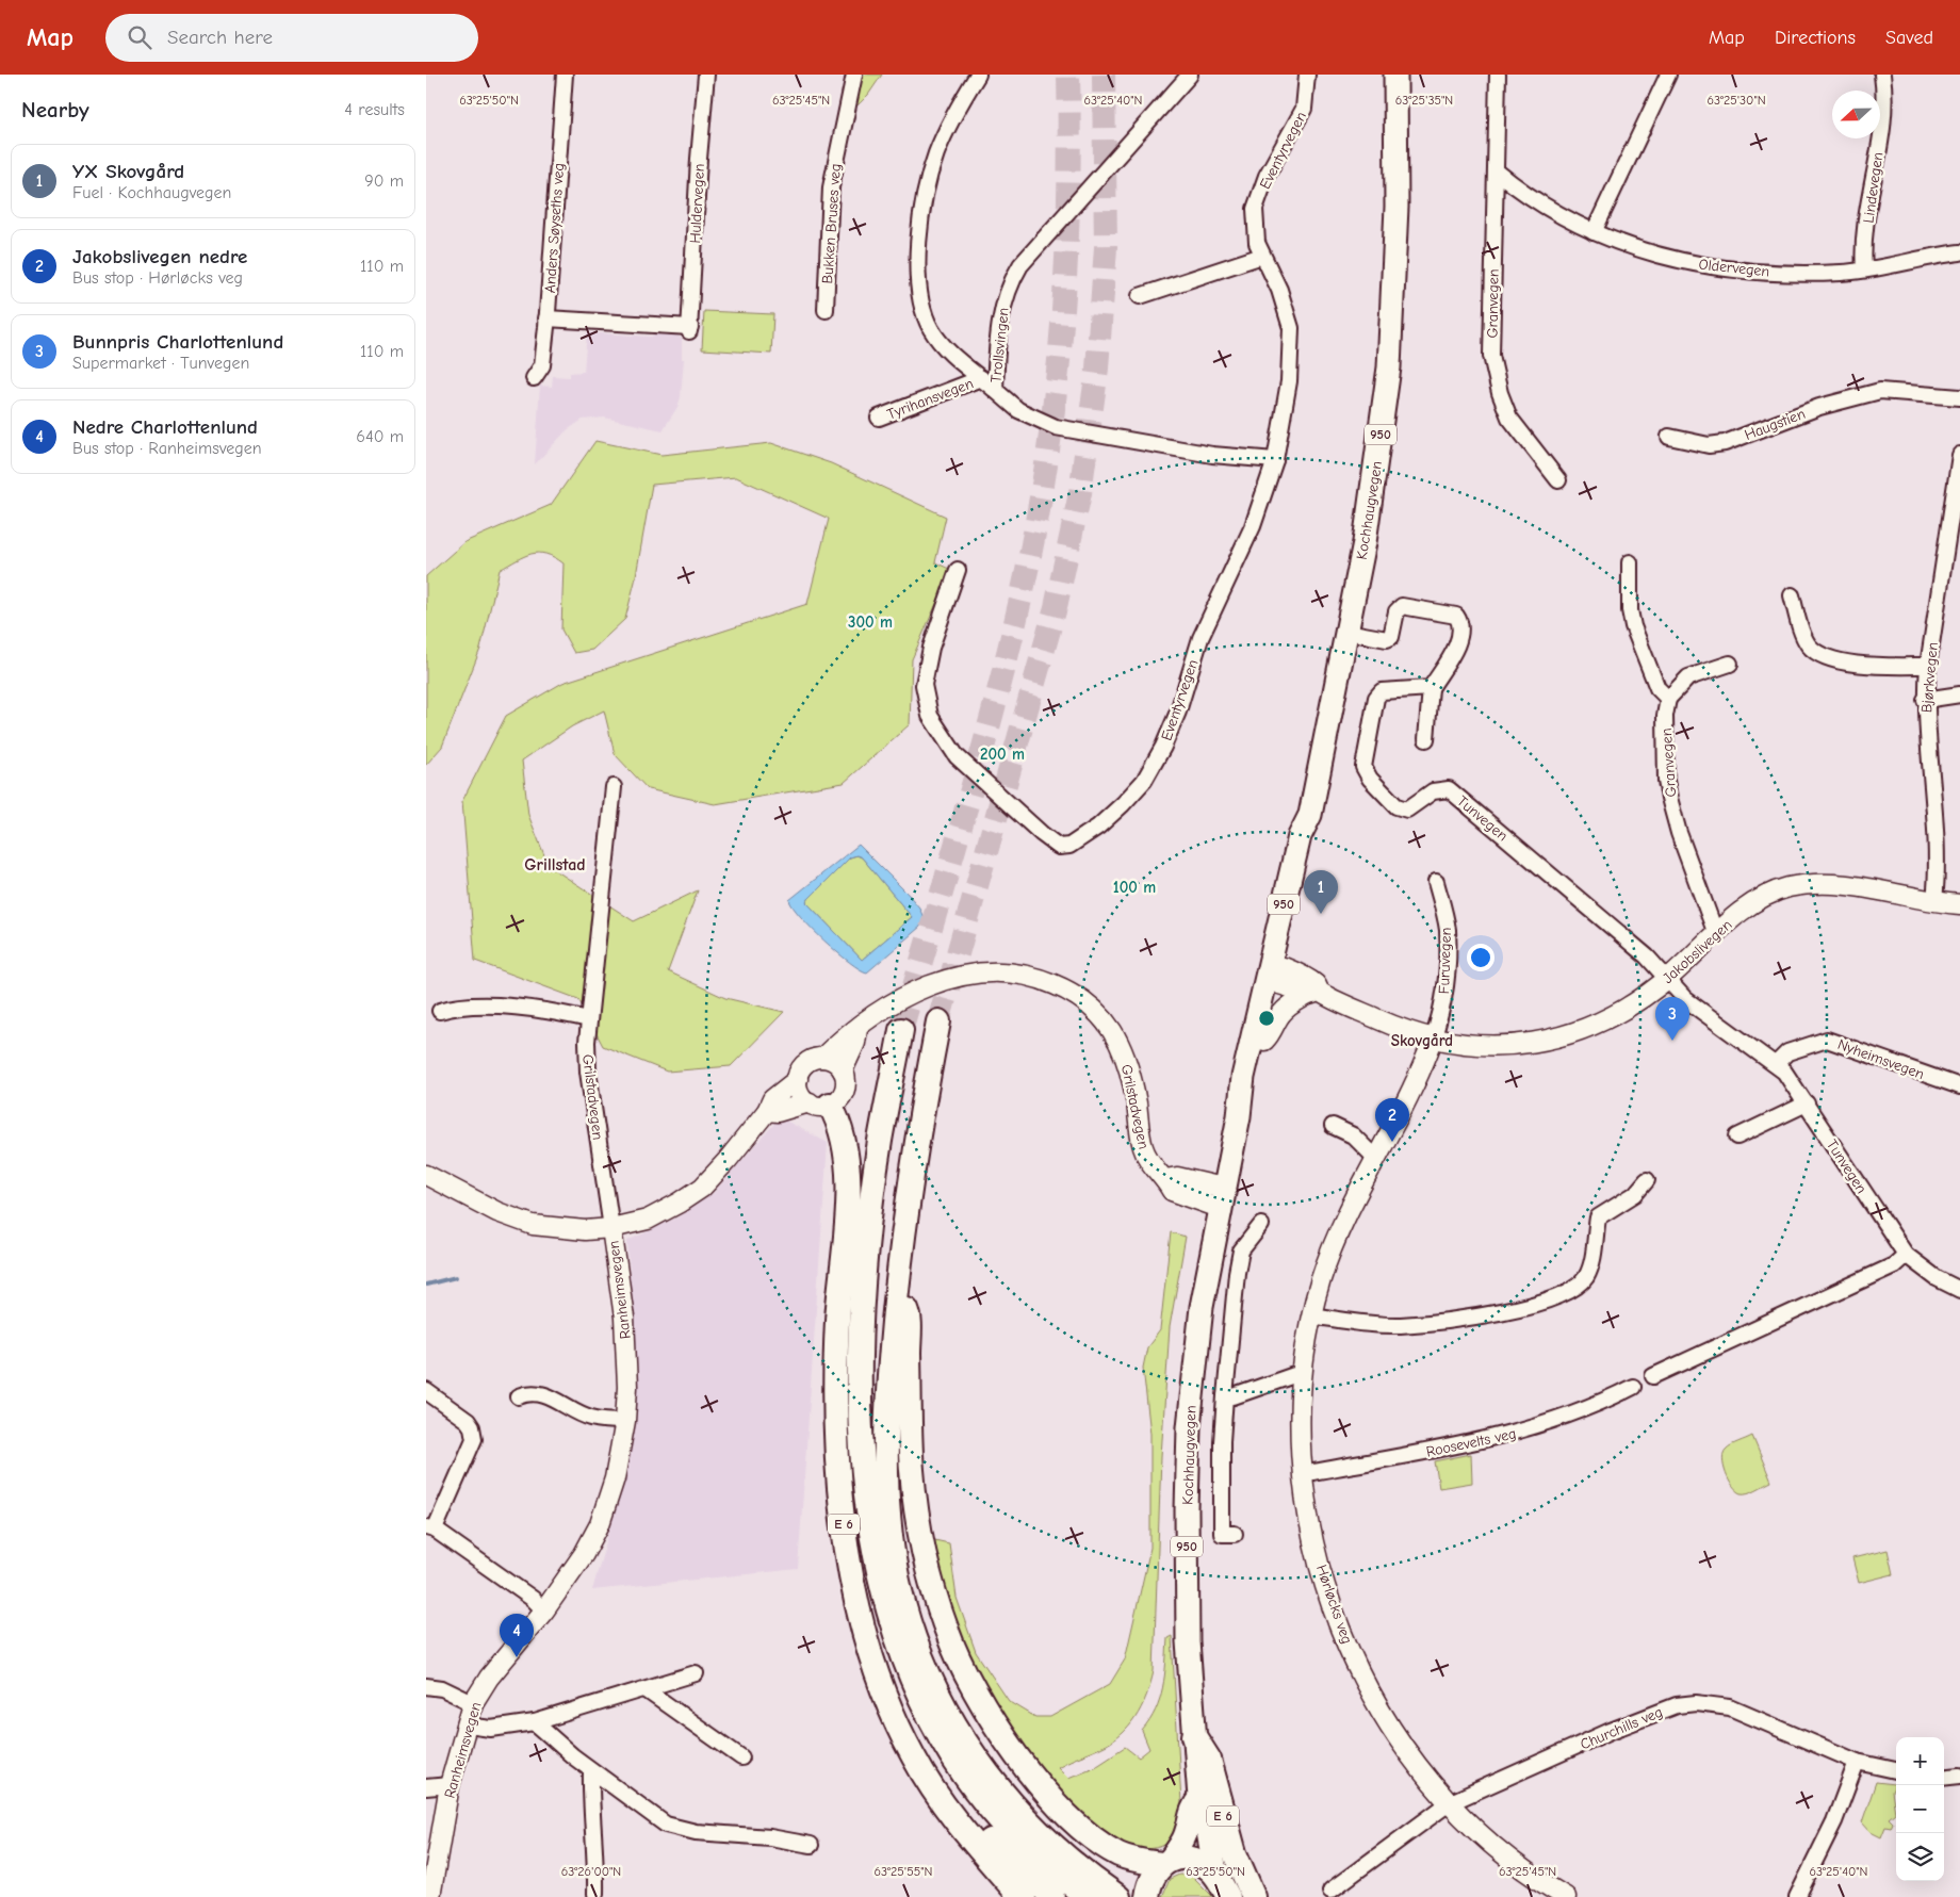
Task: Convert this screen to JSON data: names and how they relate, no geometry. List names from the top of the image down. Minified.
{"streets":{"highway":["E 6"],"main road":["950","Kochhaugvegen"],"street":["Eventyrvegen","Lindevegen","Huldervegen","Bukken Bruses veg","Anders Søyseths veg","Oldervegen","Granvegen","Trollsvingen","Tyrihansvegen","Haugstien","Bjørkvegen","Tunvegen","Jakobslivegen","Furuvegen","Nyheimsvegen","Grilstadvegen","Ranheimsvegen","Roosevelts veg","Hørløcks veg","Churchills veg"]},"crossings":[["Eventyrvegen","Trollsvingen"],["Lindevegen","Oldervegen"],["Huldervegen","Anders Søyseths veg"],["Oldervegen","Granvegen"],["Granvegen","Jakobslivegen"],["Trollsvingen","Tyrihansvegen"],["Kochhaugvegen","Jakobslivegen"],["Kochhaugvegen","Grilstadvegen"],["Kochhaugvegen","E 6"],["Bjørkvegen","Jakobslivegen"],["Tunvegen","Jakobslivegen"],["Tunvegen","Nyheimsvegen"],["Jakobslivegen","Furuvegen"],["Jakobslivegen","Hørløcks veg"],["Furuvegen","Hørløcks veg"],["Grilstadvegen","Ranheimsvegen"],["Grilstadvegen","E 6"],["Roosevelts veg","Hørløcks veg"],["Hørløcks veg","Churchills veg"]],"districts":["Grillstad","Skovgård"],"north":"left","page":{"header":"Map","search":"Search here","nav":["Map","Directions","Saved"],"heading":["Nearby","4 results"],"list":[{"mark":"1","name":"YX Skovgård","note":"Fuel · Kochhaugvegen","value":"90 m"},{"mark":"2","name":"Jakobslivegen nedre","note":"Bus stop · Hørløcks veg","value":"110 m"},{"mark":"3","name":"Bunnpris Charlottenlund","note":"Supermarket · Tunvegen","value":"110 m"},{"mark":"4","name":"Nedre Charlottenlund","note":"Bus stop · Ranheimsvegen","value":"640 m"}],"pins":["1","3","2","4"],"map_buttons":["+","−"]},"coordinates":["63°25'50\"N","63°25'45\"N","63°25'40\"N","63°25'35\"N","63°25'30\"N","63°26'00\"N","63°25'55\"N"],"rings":["300 m","200 m","100 m"]}
